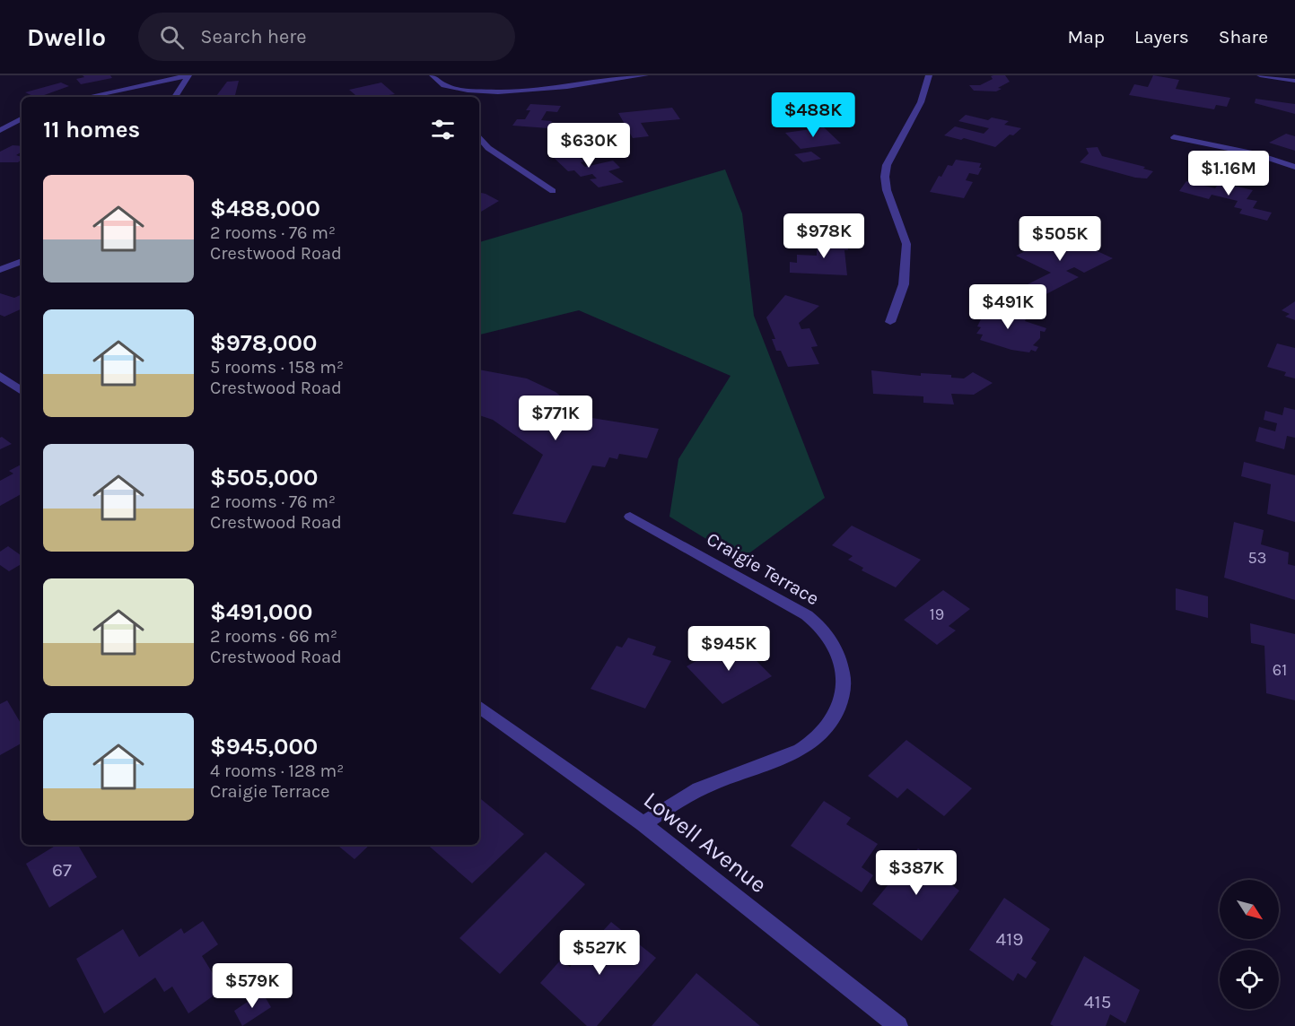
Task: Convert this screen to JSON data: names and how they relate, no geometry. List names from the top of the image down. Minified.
{"streets":{"street":["Craigie Terrace","Lowell Avenue"]},"crossings":[["Craigie Terrace","Lowell Avenue"]],"house_numbers":["53","19","61","67","419","415"],"north":"bottom right","page":{"header":"Dwello","search":"Search here","nav":["Map","Layers","Share"],"price":["$488K","$630K","$1.16M","$978K","$505K","$491K","$771K","$945K","$387K","$527K","$579K"],"heading":"11 homes","list":[{"name":"$488,000","note":"2 rooms · 76 m² · Crestwood Road"},{"name":"$978,000","note":"5 rooms · 158 m² · Crestwood Road"},{"name":"$505,000","note":"2 rooms · 76 m² · Crestwood Road"},{"name":"$491,000","note":"2 rooms · 66 m² · Crestwood Road"},{"name":"$945,000","note":"4 rooms · 128 m² · Craigie Terrace"}]}}
